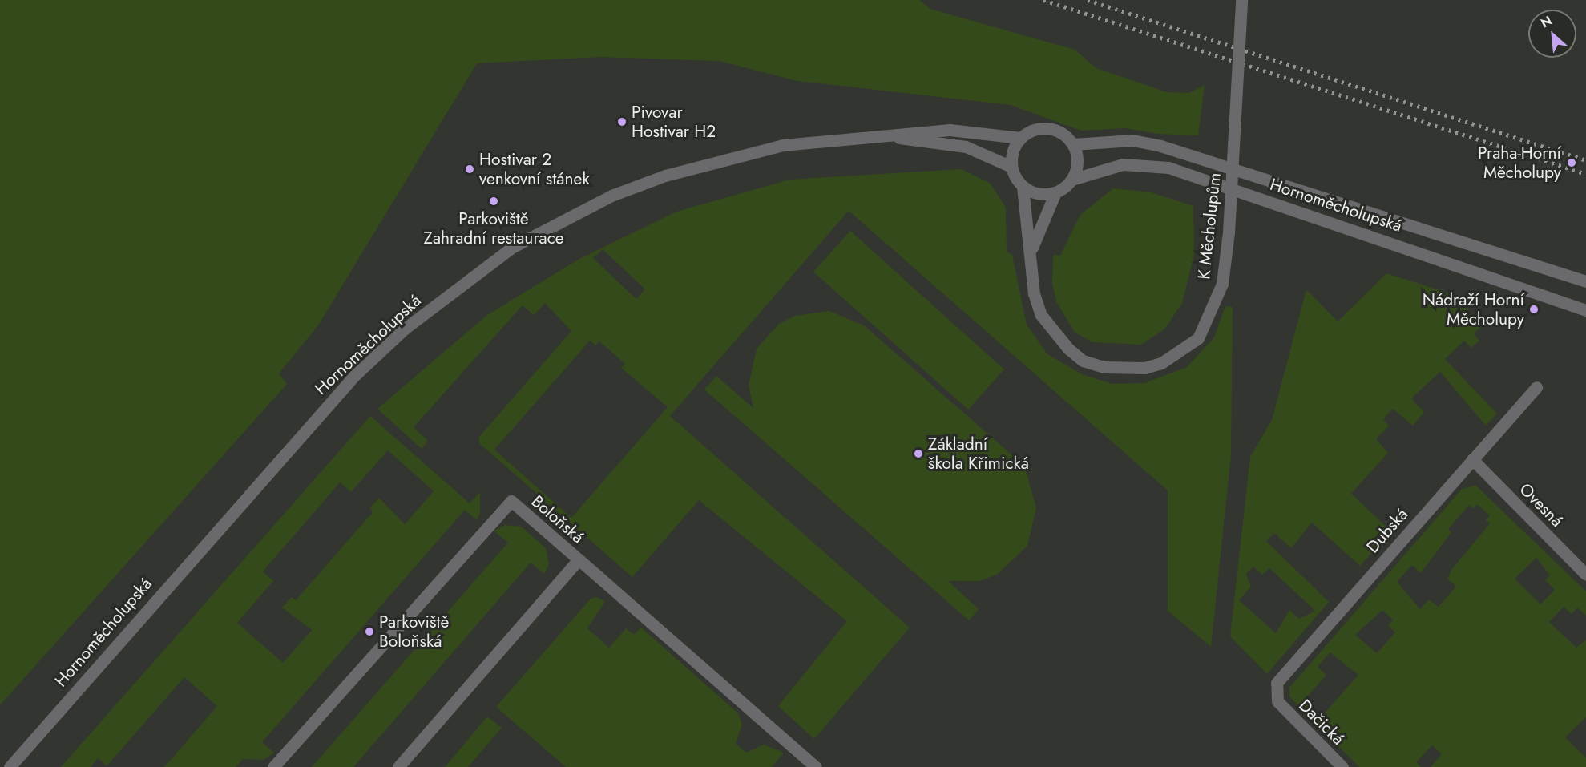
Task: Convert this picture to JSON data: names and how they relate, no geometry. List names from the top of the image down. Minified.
{"streets":{"street":["Hornoměcholupská","K Měcholupům","Ovesná","Boloňská","Dubská","Dačická"]},"crossings":[["Hornoměcholupská","K Měcholupům"],["Ovesná","Dubská"],["Dubská","Dačická"]],"places":["Pivovar Hostivar H2","Praha-Horní Měcholupy","Hostivar 2 venkovní stánek","Parkoviště Zahradní restaurace","Nádraží Horní Měcholupy","Základní škola Křimická","Parkoviště Boloňská"],"north":"top left"}
